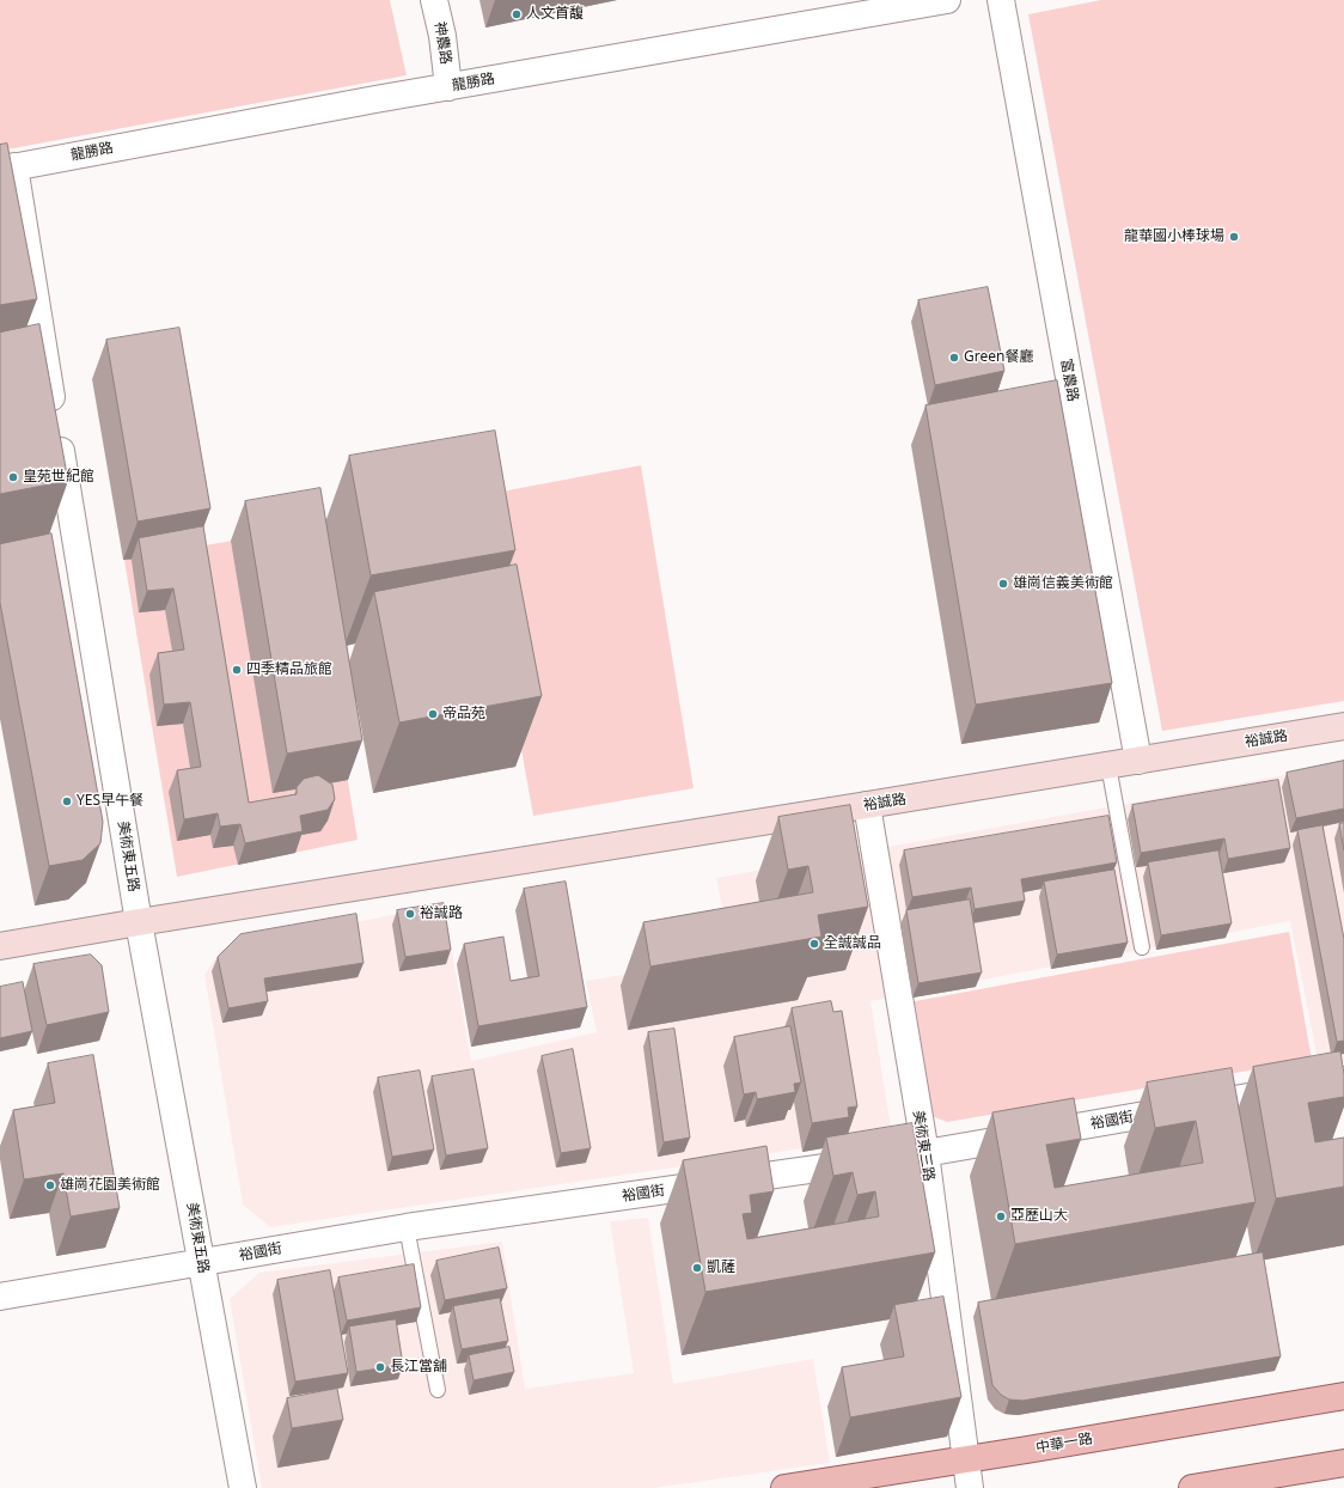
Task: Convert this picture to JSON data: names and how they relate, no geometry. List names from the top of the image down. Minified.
{"streets":{"main road":["中華一路"],"street":["神農路","龍勝路","富農路","裕誠路","美術東五路","裕國街","美術東三路"]},"crossings":[["神農路","龍勝路"],["龍勝路","美術東五路"],["富農路","裕誠路"],["裕誠路","美術東五路"],["裕誠路","美術東三路"],["美術東五路","裕國街"],["裕國街","美術東三路"],["美術東三路","中華一路"]],"places":["人文首馥","龍華國小棒球場","Green餐廳","皇苑世紀館","雄崗信義美術館","四季精品旅館","帝品苑","YES早午餐","裕誠路","全誠誠品","雄崗花園美術館","亞歷山大","凱薩","長江當舖"]}
